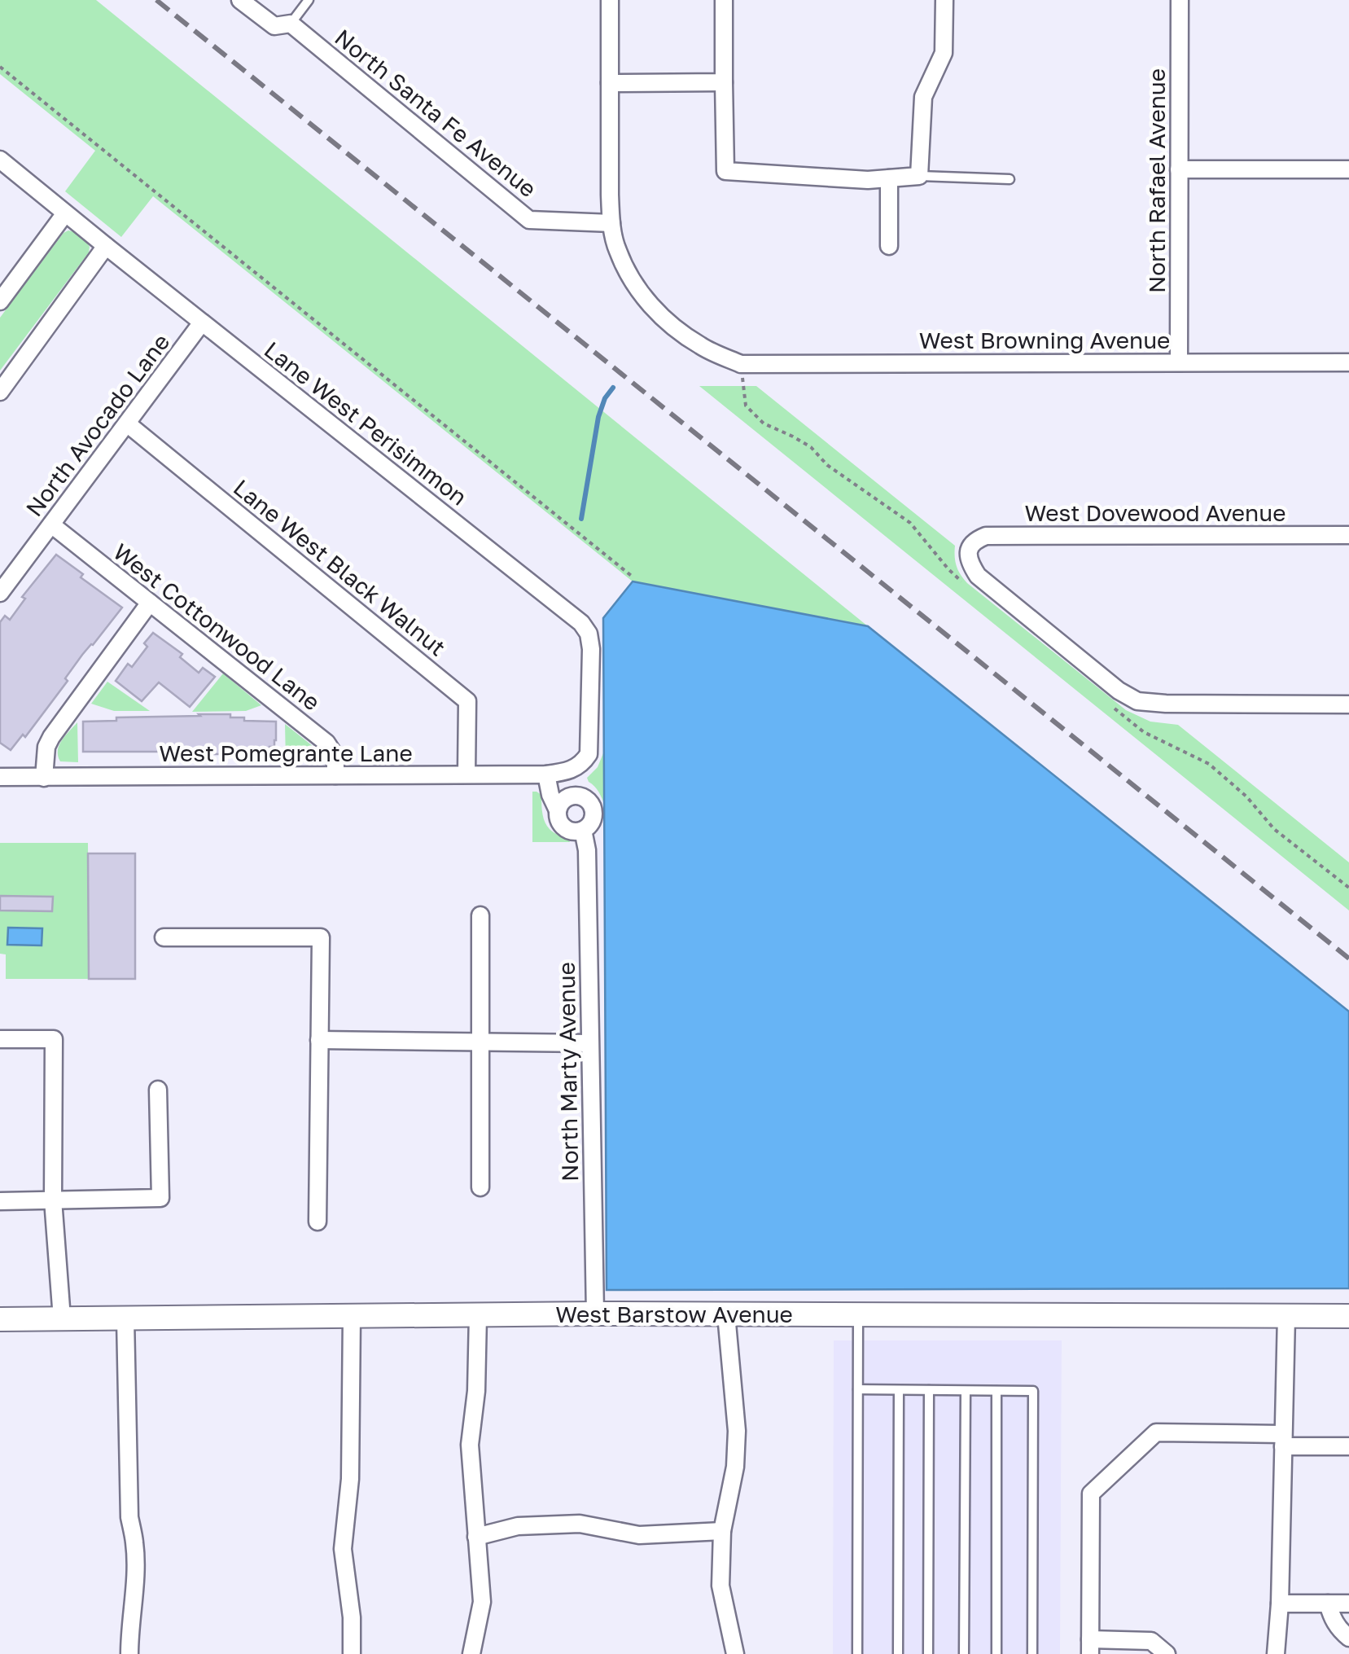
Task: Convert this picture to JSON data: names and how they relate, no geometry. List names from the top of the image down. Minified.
{"streets":{"street":["North Santa Fe Avenue","North Rafael Avenue","West Browning Avenue","Lane West Perisimmon","North Avocado Lane","West Dovewood Avenue","Lane West Black Walnut","West Cottonwood Lane","West Pomegrante Lane","North Marty Avenue","West Barstow Avenue"]},"crossings":[["North Santa Fe Avenue","West Browning Avenue"],["North Rafael Avenue","West Browning Avenue"],["Lane West Perisimmon","North Avocado Lane"],["Lane West Perisimmon","West Pomegrante Lane"],["Lane West Perisimmon","North Marty Avenue"],["North Avocado Lane","Lane West Black Walnut"],["North Avocado Lane","West Cottonwood Lane"],["Lane West Black Walnut","West Pomegrante Lane"],["West Cottonwood Lane","West Pomegrante Lane"],["West Pomegrante Lane","North Marty Avenue"],["North Marty Avenue","West Barstow Avenue"]]}
